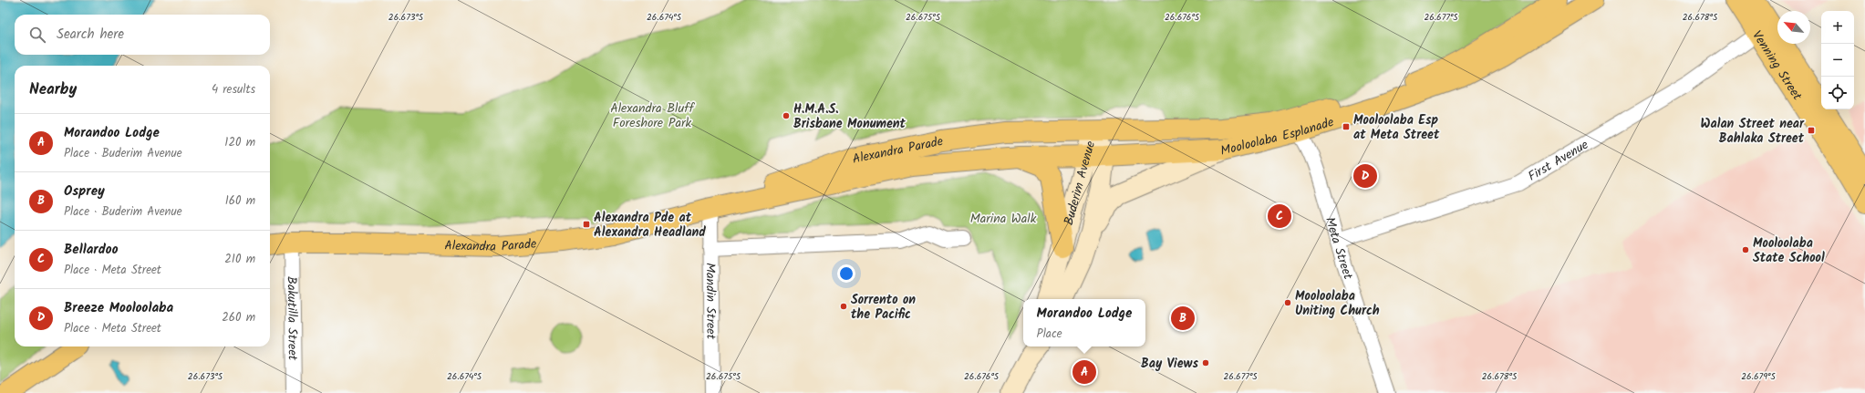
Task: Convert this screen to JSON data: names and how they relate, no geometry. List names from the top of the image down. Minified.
{"streets":{"main road":["Venning Street","Mooloolaba Esplanade","Alexandra Parade","Buderim Avenue"],"street":["First Avenue","Meta Street","Mandin Street","Bakutilla Street"]},"crossings":[["Venning Street","First Avenue"],["Mooloolaba Esplanade","Alexandra Parade"],["Mooloolaba Esplanade","Buderim Avenue"],["Mooloolaba Esplanade","Meta Street"],["Alexandra Parade","Buderim Avenue"],["Alexandra Parade","Mandin Street"],["Alexandra Parade","Bakutilla Street"],["First Avenue","Meta Street"]],"parks":["Alexandra Bluff Foreshore Park","Marina Walk"],"places":{"other":["H.M.A.S. Brisbane Monument","Mooloolaba State School","Mooloolaba Uniting Church","Sorrento on the Pacific","Bay Views"],"transit":["Mooloolaba Esp at Meta Street","Walan Street near Bahlaka Street","Alexandra Pde at Alexandra Headland"]},"north":"top left","page":{"map_buttons":["+","−"],"search":"Search here","heading":["Nearby","4 results"],"list":[{"mark":"A","name":"Morandoo Lodge","note":"Place · Buderim Avenue","value":"120 m"},{"mark":"B","name":"Osprey","note":"Place · Buderim Avenue","value":"160 m"},{"mark":"C","name":"Bellardoo","note":"Place · Meta Street","value":"210 m"},{"mark":"D","name":"Breeze Mooloolaba","note":"Place · Meta Street","value":"260 m"}],"pins":["D","C","B","A"],"popup":["Morandoo Lodge","Place"]},"coordinates":["26.678°S","26.673°S","26.674°S","26.675°S","26.676°S","26.677°S","26.679°S"]}
